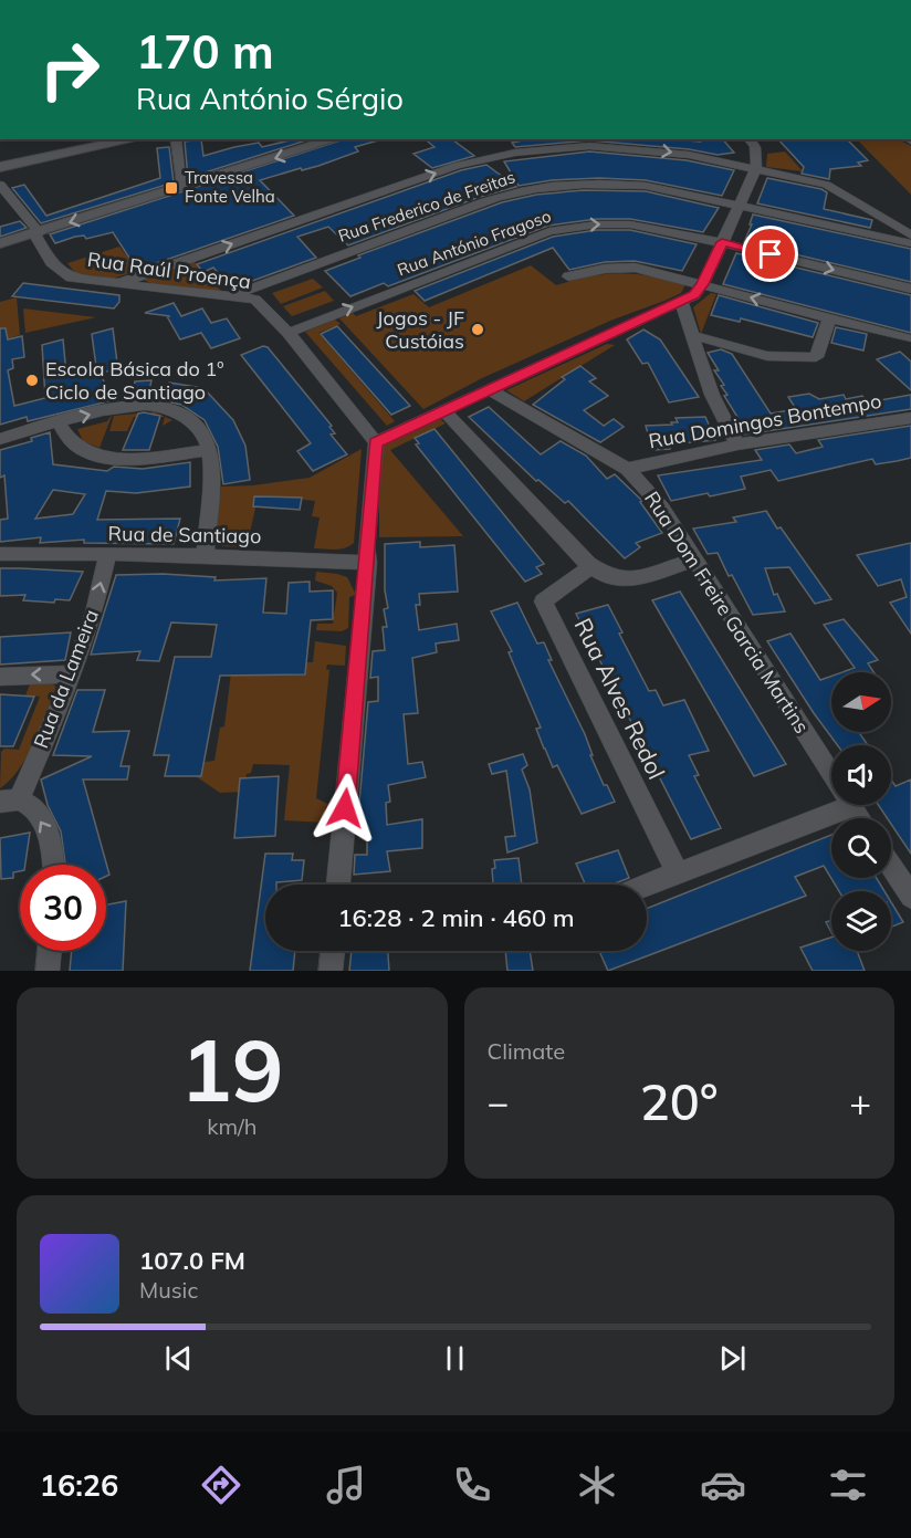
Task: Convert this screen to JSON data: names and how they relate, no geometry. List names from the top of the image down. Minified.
{"streets":{"street":["Rua Frederico de Freitas","Rua António Fragoso","Rua Raúl Proença","Rua Domingos Bontempo","Rua de Santiago","Rua Dom Freire Garcia Martins","Rua da Lameira","Rua Alves Redol"]},"crossings":[["Rua Frederico de Freitas","Rua Raúl Proença"],["Rua António Fragoso","Rua Raúl Proença"],["Rua Domingos Bontempo","Rua Dom Freire Garcia Martins"],["Rua de Santiago","Rua da Lameira"]],"one_way":["Rua da Lameira"],"places":{"transit":["Travessa Fonte Velha"],"other":["Jogos - JF Custóias","Escola Básica do 1º Ciclo de Santiago"]},"north":"right","page":{"turn":["170 m","Rua António Sérgio"],"limit":"30","trip":"16:28 · 2 min · 460 m","tile":[["19","km/h"],"Climate"],"heat":["−","20°","+"],"song":["107.0 FM","Music"],"tabs":"16:26"}}
